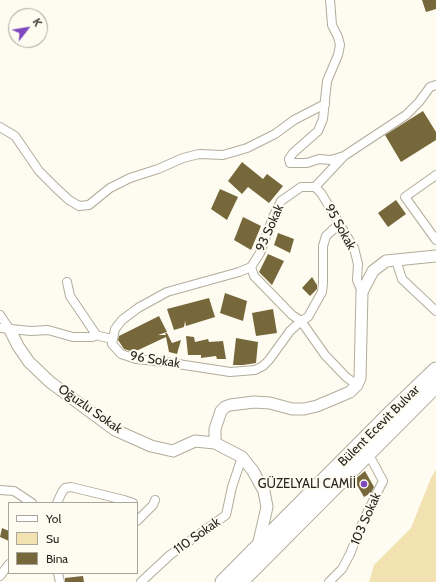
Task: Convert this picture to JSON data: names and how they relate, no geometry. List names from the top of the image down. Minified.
{"streets":{"highway":["Bülent Ecevit Bulvar"],"main road":["Oğuzlu Sokak"],"street":["95 Sokak","93 Sokak","96 Sokak","103 Sokak","110 Sokak"]},"crossings":[["95 Sokak","93 Sokak"],["95 Sokak","96 Sokak"],["93 Sokak","96 Sokak"],["Bülent Ecevit Bulvar","103 Sokak"]],"places":["GÜZELYALI CAMİİ"],"legend":["Yol","Su","Bina"],"north":"top right"}
